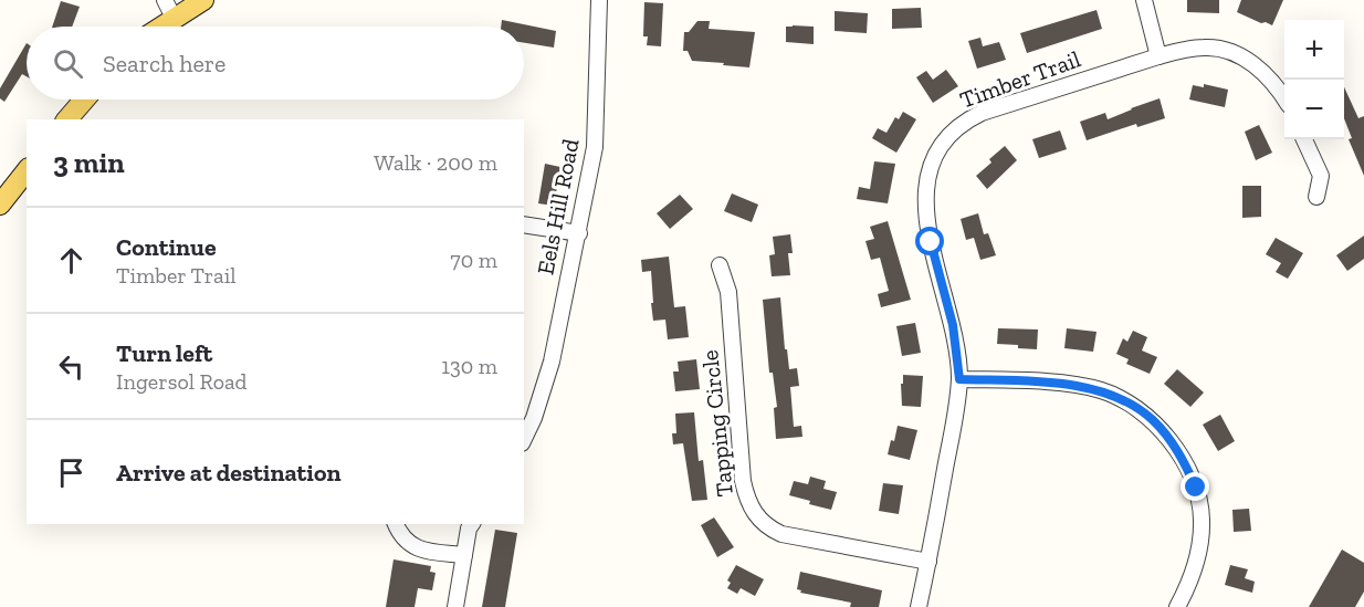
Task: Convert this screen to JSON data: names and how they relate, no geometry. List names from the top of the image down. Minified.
{"streets":{"street":["Timber Trail","Eels Hill Road","Tapping Circle"]},"crossings":[["Timber Trail","Tapping Circle"]],"page":{"map_buttons":["+","−"],"search":"Search here","heading":["3 min","Walk · 200 m"],"list":[["Continue","Timber Trail","70 m"],["Turn left","Ingersol Road","130 m"],"Arrive at destination"]}}
